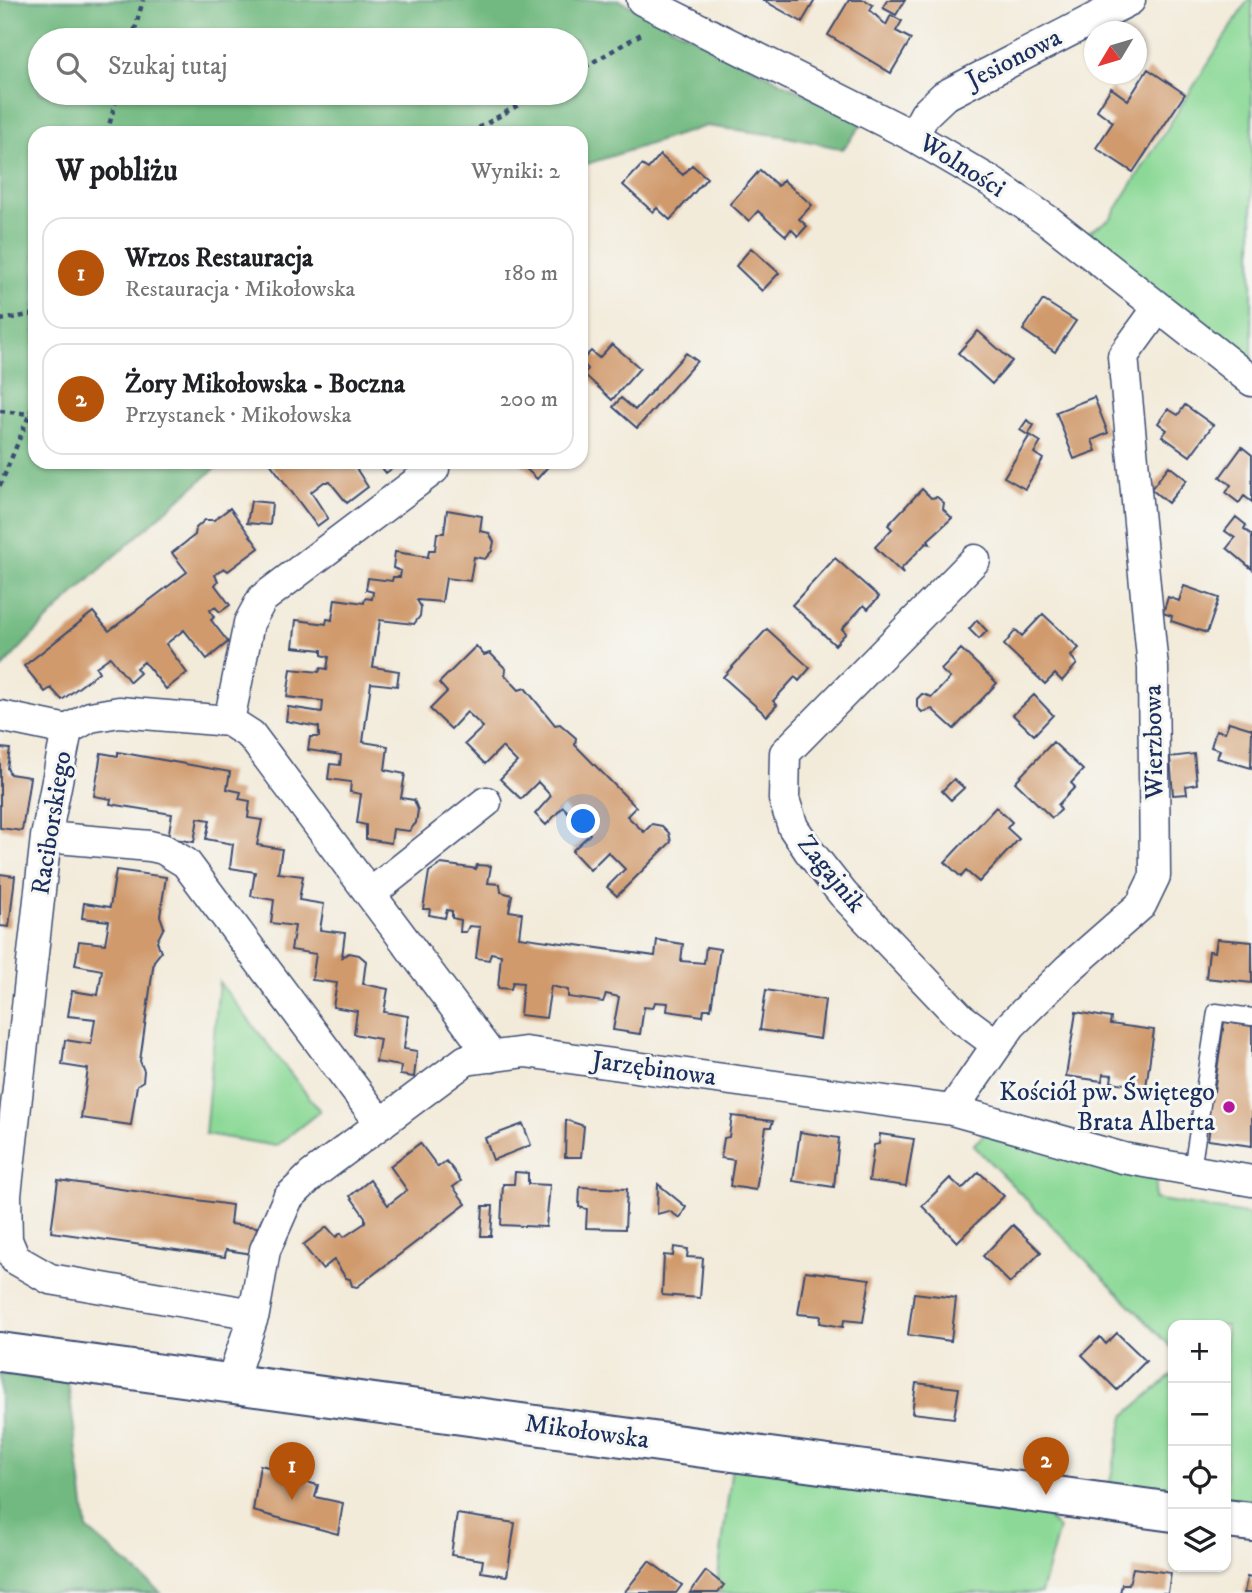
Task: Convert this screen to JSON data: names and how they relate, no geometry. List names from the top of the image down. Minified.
{"streets":{"street":["Jesionowa","Wolności","Wierzbowa","Raciborskiego","Zagajnik","Jarzębinowa","Mikołowska"]},"crossings":[["Jesionowa","Wolności"],["Wolności","Wierzbowa"],["Wierzbowa","Zagajnik"],["Wierzbowa","Jarzębinowa"],["Raciborskiego","Jarzębinowa"],["Jarzębinowa","Mikołowska"]],"places":["Kościół pw. Świętego Brata Alberta"],"north":"bottom left","page":{"search":"Szukaj tutaj","heading":["W pobliżu","Wyniki: 2"],"list":[{"mark":"1","name":"Wrzos Restauracja","note":"Restauracja · Mikołowska","value":"180 m"},{"mark":"2","name":"Żory Mikołowska - Boczna","note":"Przystanek · Mikołowska","value":"200 m"}],"map_buttons":["+","−"],"pins":["2","1"]}}
